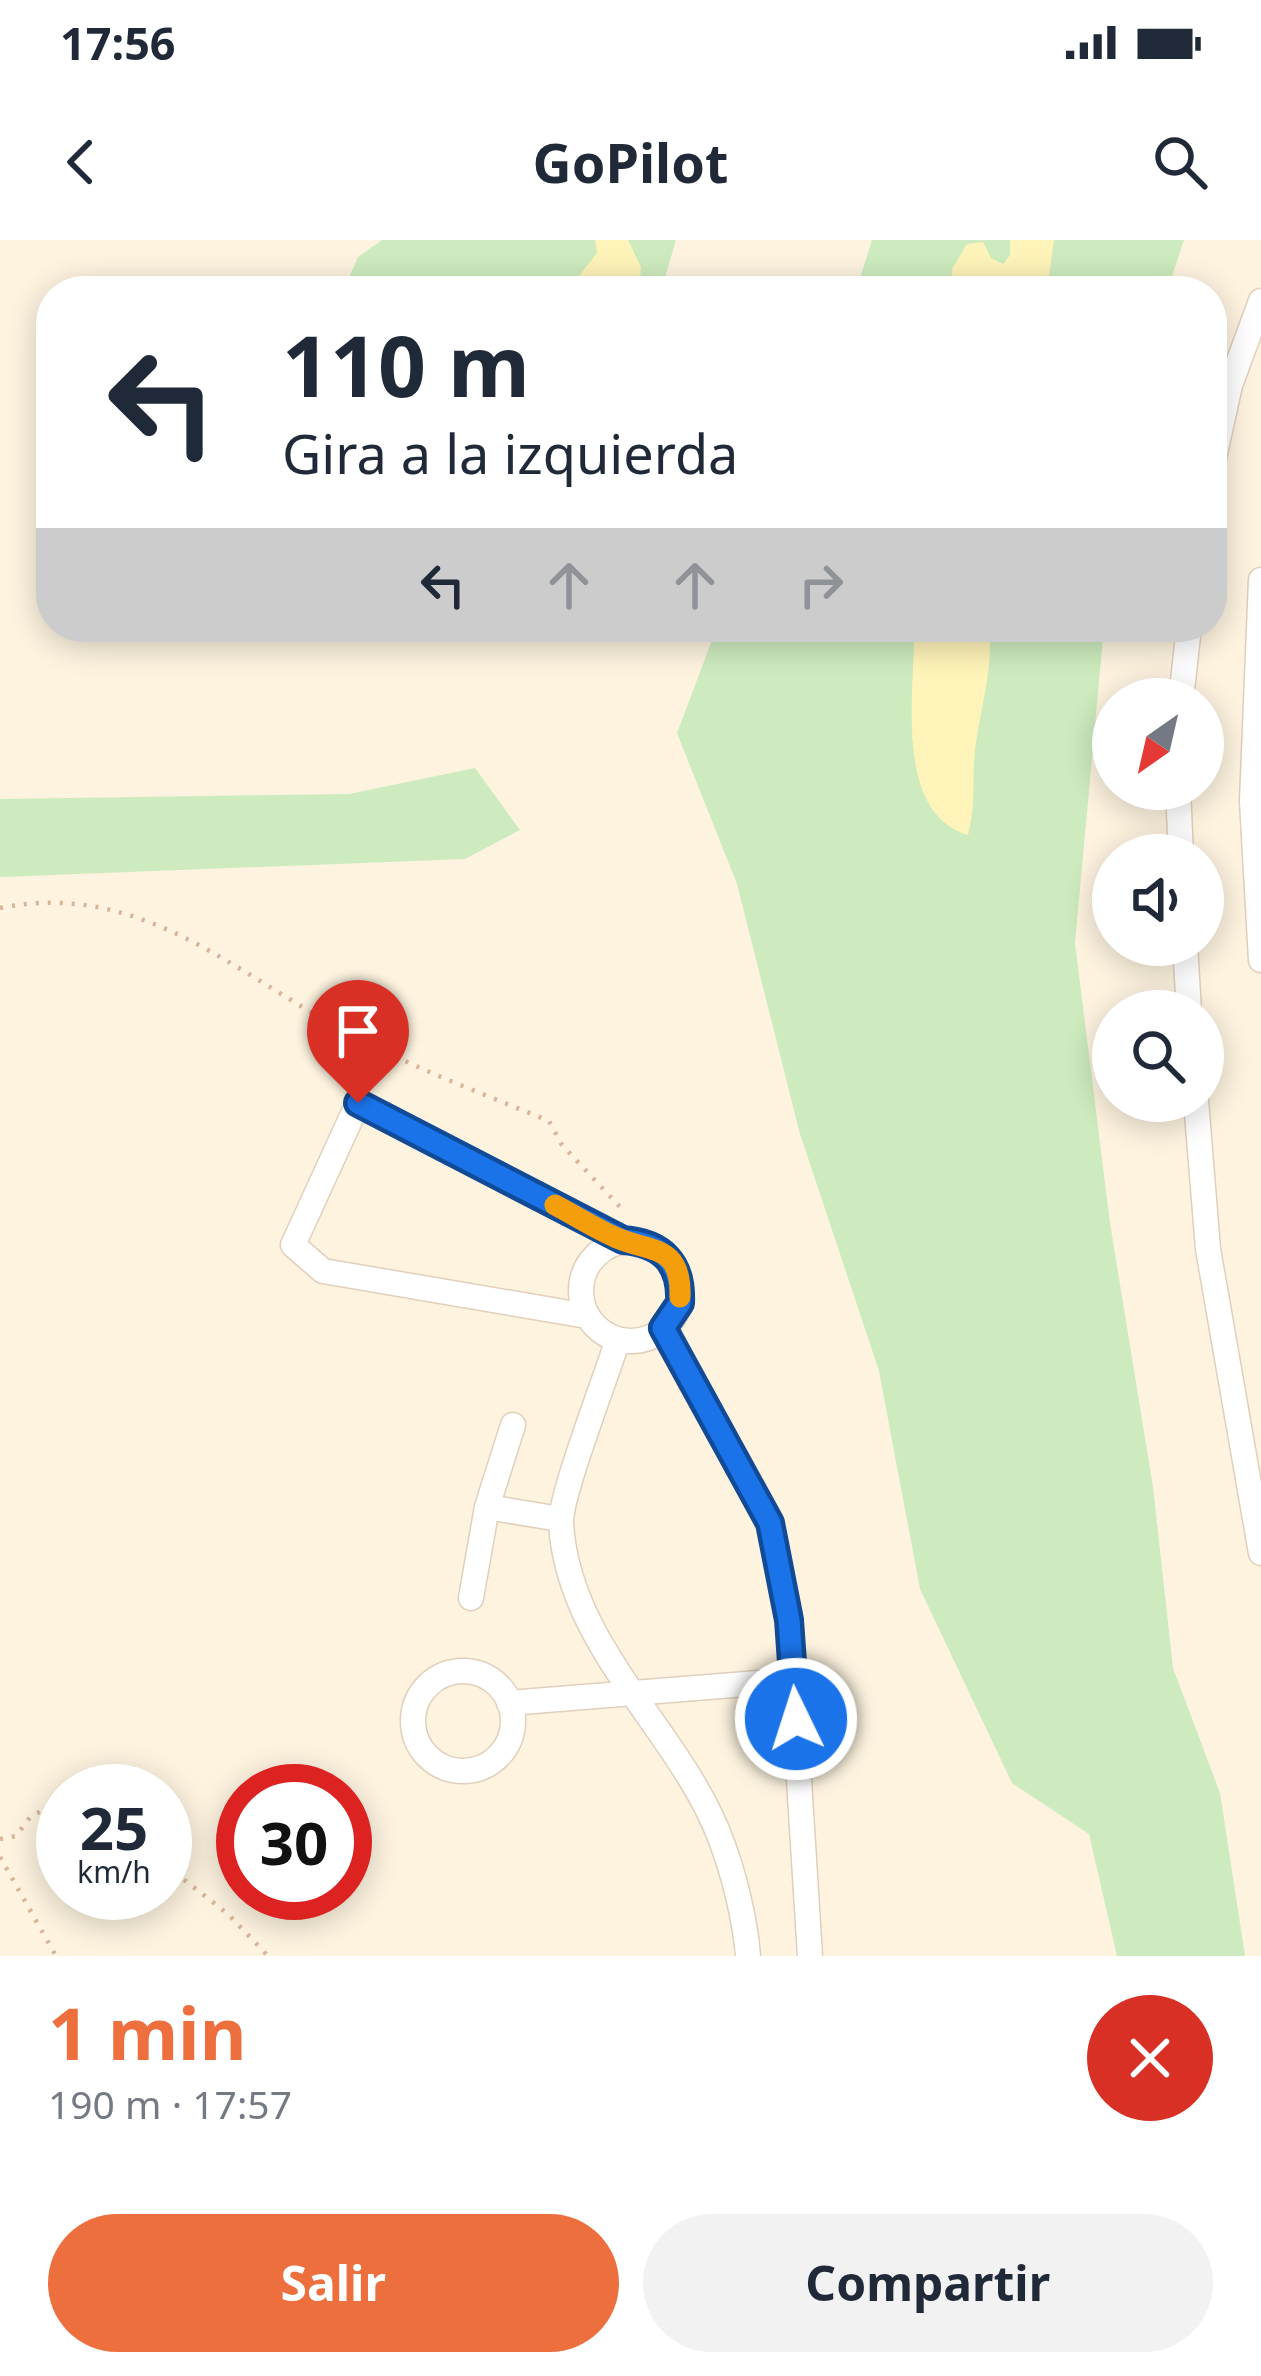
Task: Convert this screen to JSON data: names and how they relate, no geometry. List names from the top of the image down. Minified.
{"north":"bottom left","page":{"status":"17:56","header":"GoPilot","turn":["110 m","Gira a la izquierda"],"speed":"25 km/h","limit":"30","heading":["1 min","190 m · 17:57"],"buttons":["Salir","Compartir"]}}
